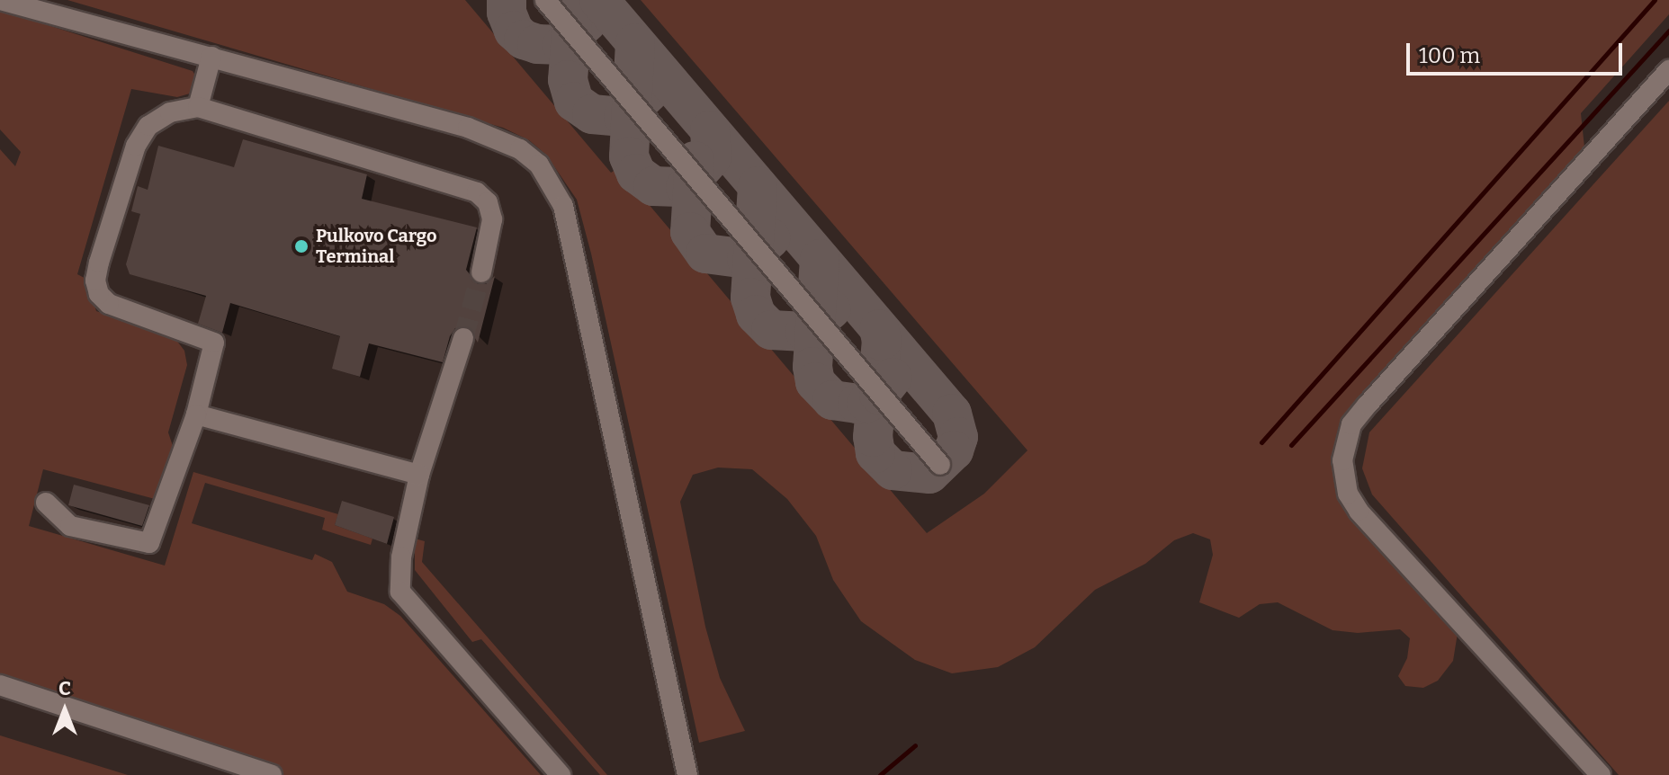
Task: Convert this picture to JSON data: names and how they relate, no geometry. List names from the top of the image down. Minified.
{"places":["Pulkovo Cargo Terminal"],"scale_bar":"100 m","north":"top"}
